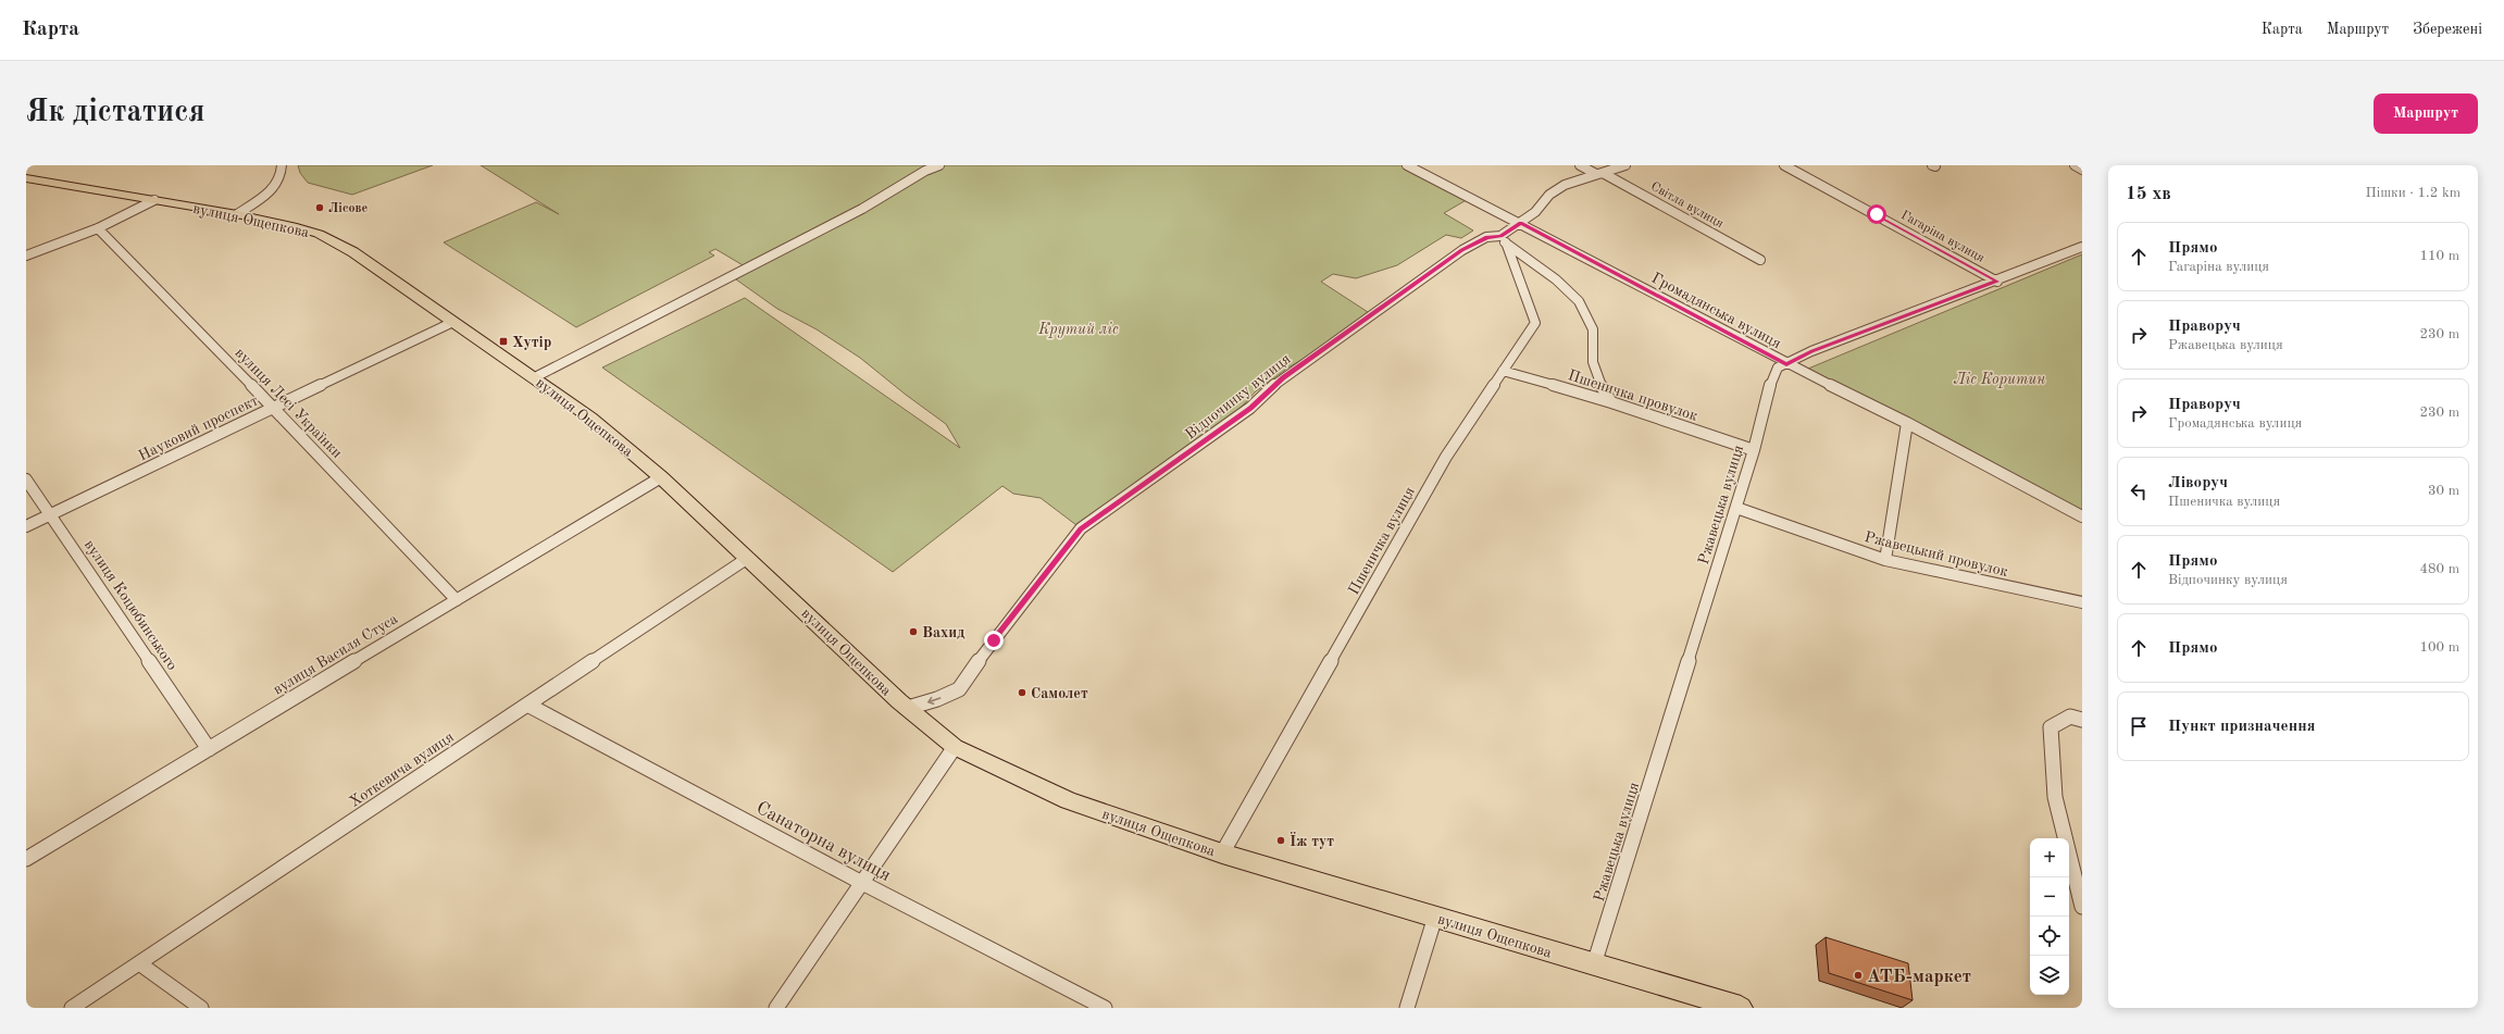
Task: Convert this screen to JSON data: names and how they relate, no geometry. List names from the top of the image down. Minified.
{"streets":{"highway":["вулиця Ощепкова"],"street":["Світла вулиця","Гагаріна вулиця","Громадянська вулиця","Пшеничка провулок","Відпочинку вулиця","вулиця Лесі Українки","Науковий проспект","Ржавецька вулиця","Пшеничка вулиця","Ржавецький провулок","вулиця Коцюбинського","вулиця Василя Стуса","Хоткевича вулиця","Санаторна вулиця"]},"crossings":[["вулиця Ощепкова","Відпочинку вулиця"],["вулиця Ощепкова","Науковий проспект"],["вулиця Ощепкова","Ржавецька вулиця"],["вулиця Ощепкова","Пшеничка вулиця"],["вулиця Ощепкова","вулиця Василя Стуса"],["вулиця Ощепкова","Хоткевича вулиця"],["Гагаріна вулиця","Ржавецька вулиця"],["Громадянська вулиця","Ржавецька вулиця"],["Пшеничка провулок","Ржавецька вулиця"],["Пшеничка провулок","Пшеничка вулиця"],["Відпочинку вулиця","Пшеничка вулиця"],["вулиця Лесі Українки","Науковий проспект"],["вулиця Лесі Українки","вулиця Василя Стуса"],["Науковий проспект","вулиця Коцюбинського"],["Ржавецька вулиця","Ржавецький провулок"],["вулиця Коцюбинського","вулиця Василя Стуса"],["Хоткевича вулиця","Санаторна вулиця"]],"one_way":["Відпочинку вулиця"],"parks":["Крутий ліс","Ліс Коритин"],"places":{"other":["Лісове","Вахид","Самолет","Їж тут","АТБ-маркет"],"transit":["Хутір"]},"page":{"header":"Карта","nav":["Карта","Маршрут","Збережені"],"buttons":"Маршрут","title":"Як дістатися","heading":["15 хв","Пішки · 1.2 km"],"list":[["Прямо","Гагаріна вулиця","110 m"],["Праворуч","Ржавецька вулиця","230 m"],["Праворуч","Громадянська вулиця","230 m"],["Ліворуч","Пшеничка вулиця","30 m"],["Прямо","Відпочинку вулиця","480 m"],["Прямо","100 m"],"Пункт призначення"],"map_buttons":["+","−"]}}
